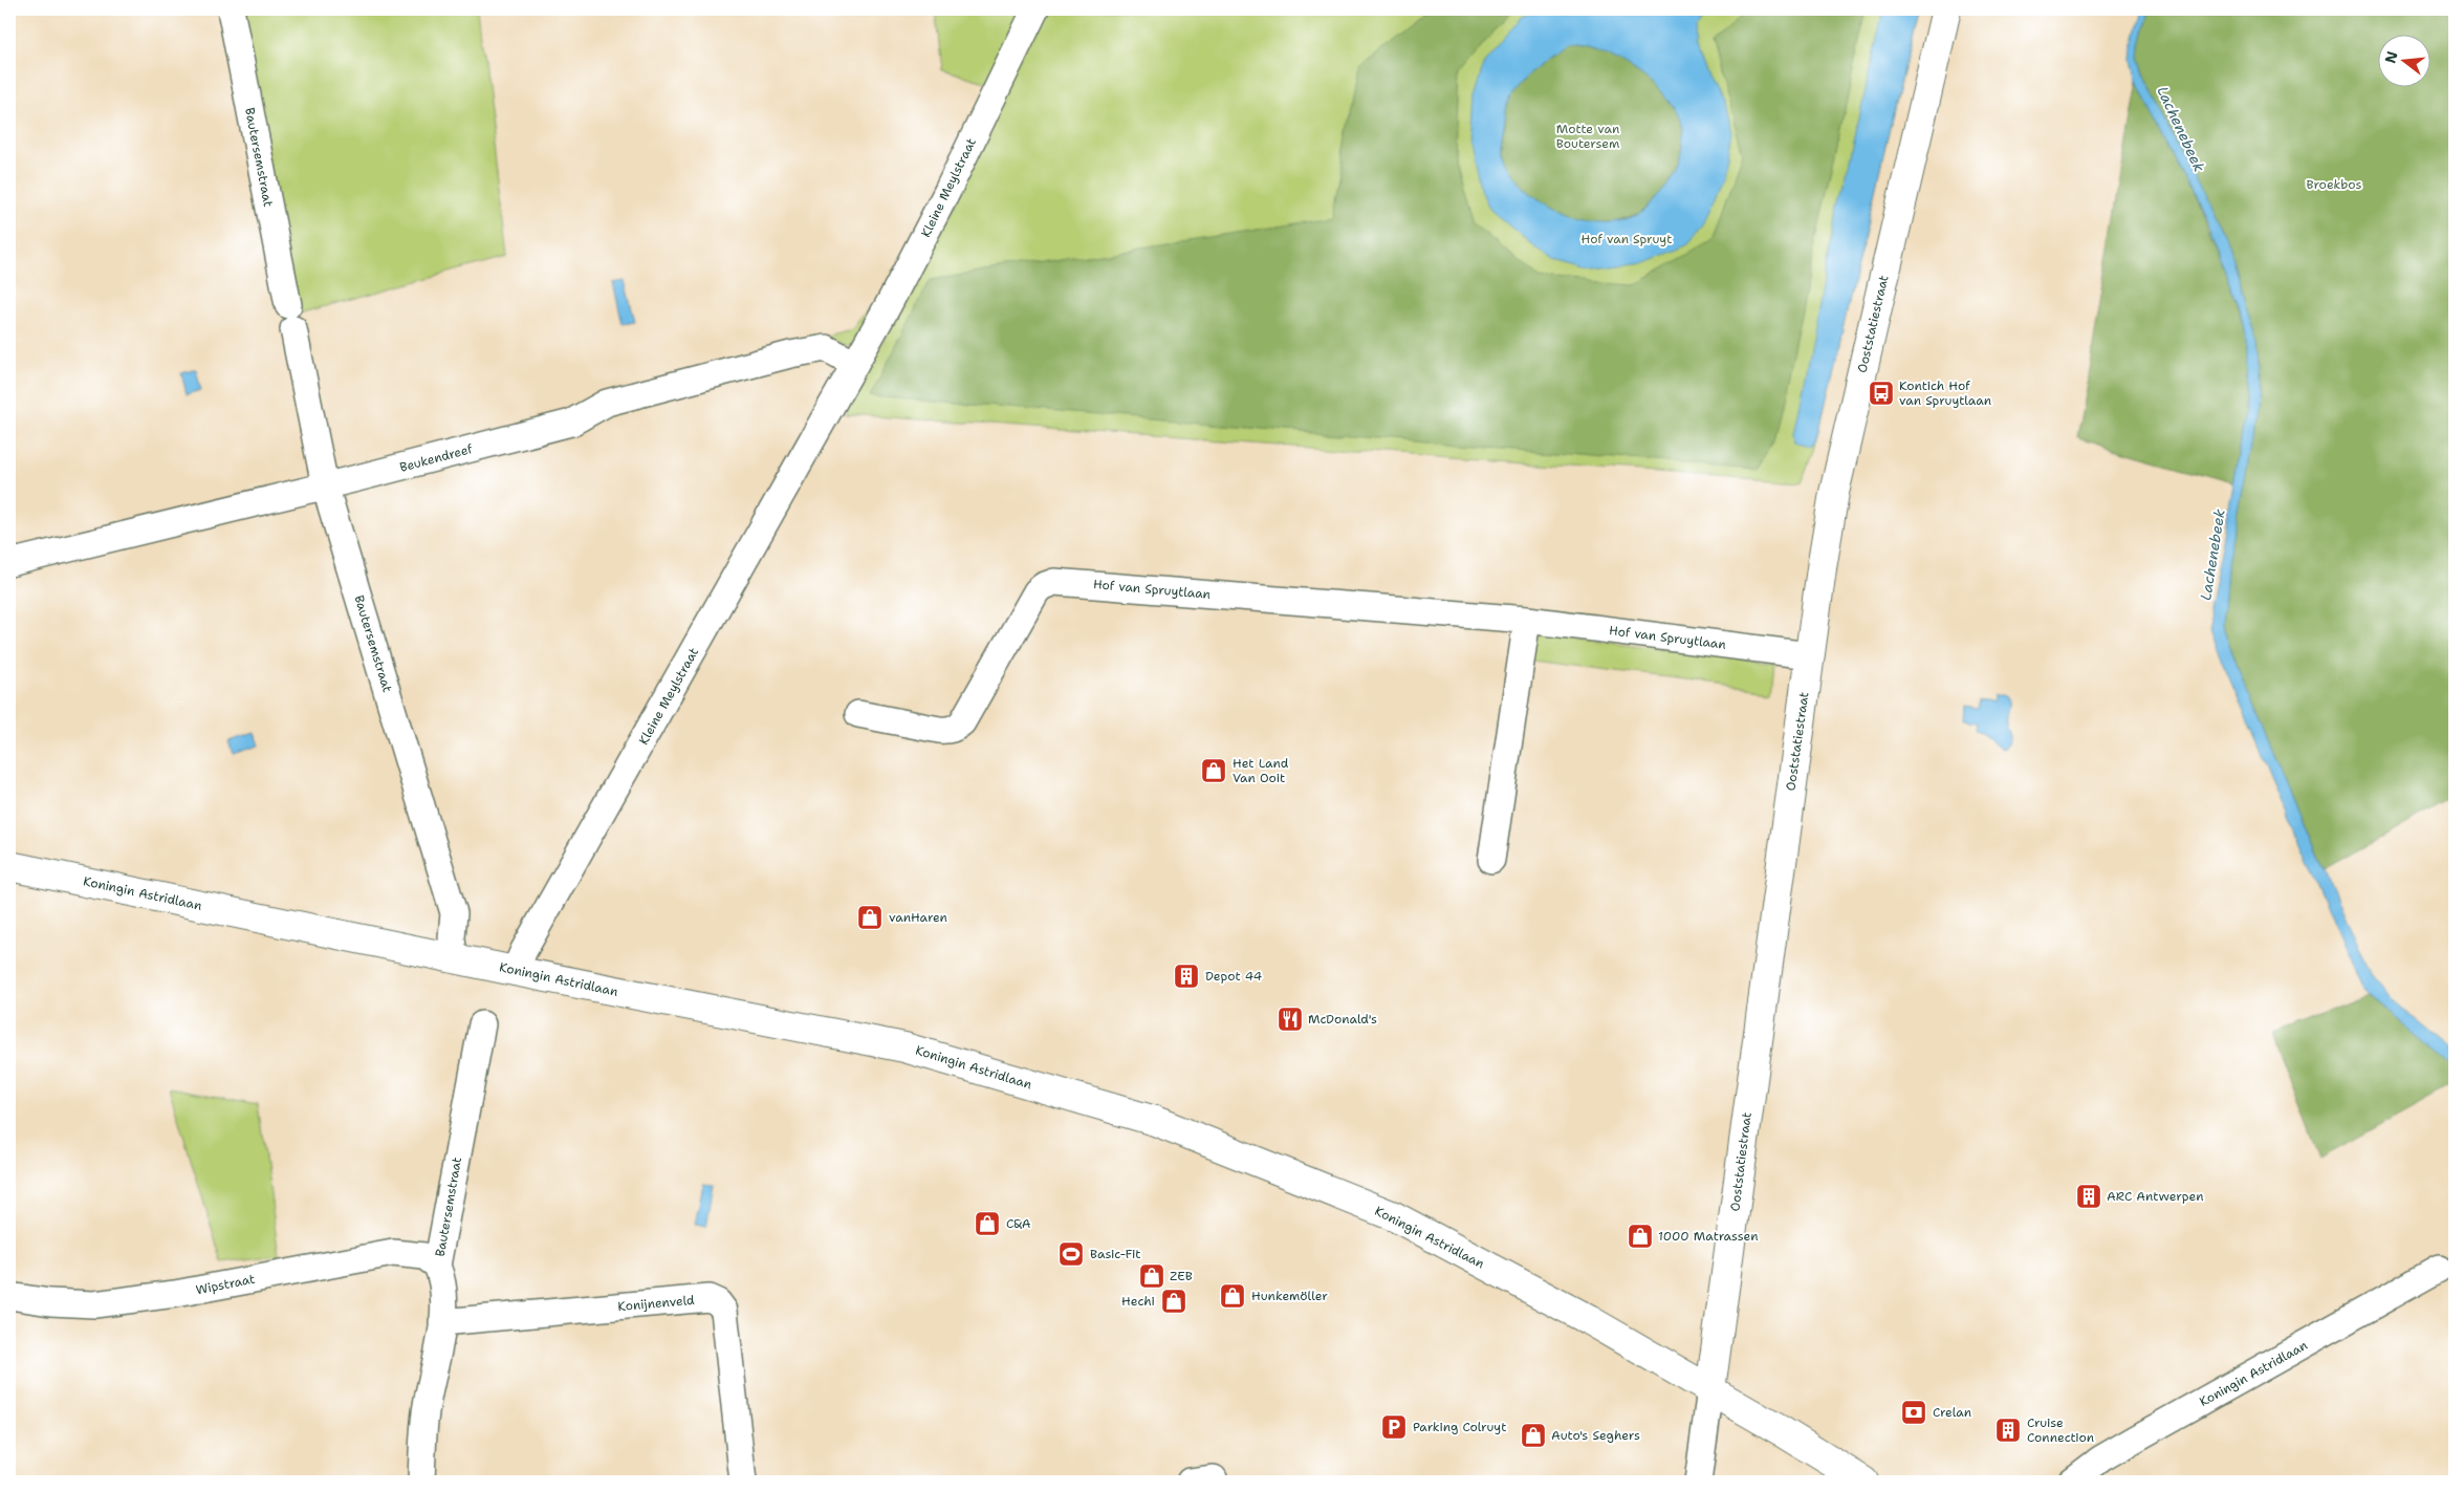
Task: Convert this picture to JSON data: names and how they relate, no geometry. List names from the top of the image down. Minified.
{"streets":{"main road":["Ooststatiestraat","Koningin Astridlaan"],"street":["Bautersemstraat","Kleine Meylstraat","Beukendreef","Hof van Spruytlaan","Wipstraat","Konijnenveld"]},"crossings":[["Bautersemstraat","Beukendreef"],["Bautersemstraat","Koningin Astridlaan"],["Bautersemstraat","Wipstraat"],["Bautersemstraat","Konijnenveld"],["Kleine Meylstraat","Beukendreef"],["Kleine Meylstraat","Koningin Astridlaan"],["Ooststatiestraat","Hof van Spruytlaan"],["Ooststatiestraat","Koningin Astridlaan"]],"water":["Lachenebeek"],"parks":["Motte van Boutersem","Broekbos","Hof van Spruyt"],"places":{"bus stop":["Kontich Hof van Spruytlaan"],"shop":["Het Land Van Ooit","vanHaren","C&A","1000 Matrassen","ZEB","Hunkemöller","Hechi","Auto's Seghers"],"building":["Depot 44","ARC Antwerpen","Cruise Connection"],"restaurant":["McDonald's"],"sports":["Basic-Fit"],"bank":["Crelan"],"parking":["Parking Colruyt"]},"north":"left"}
